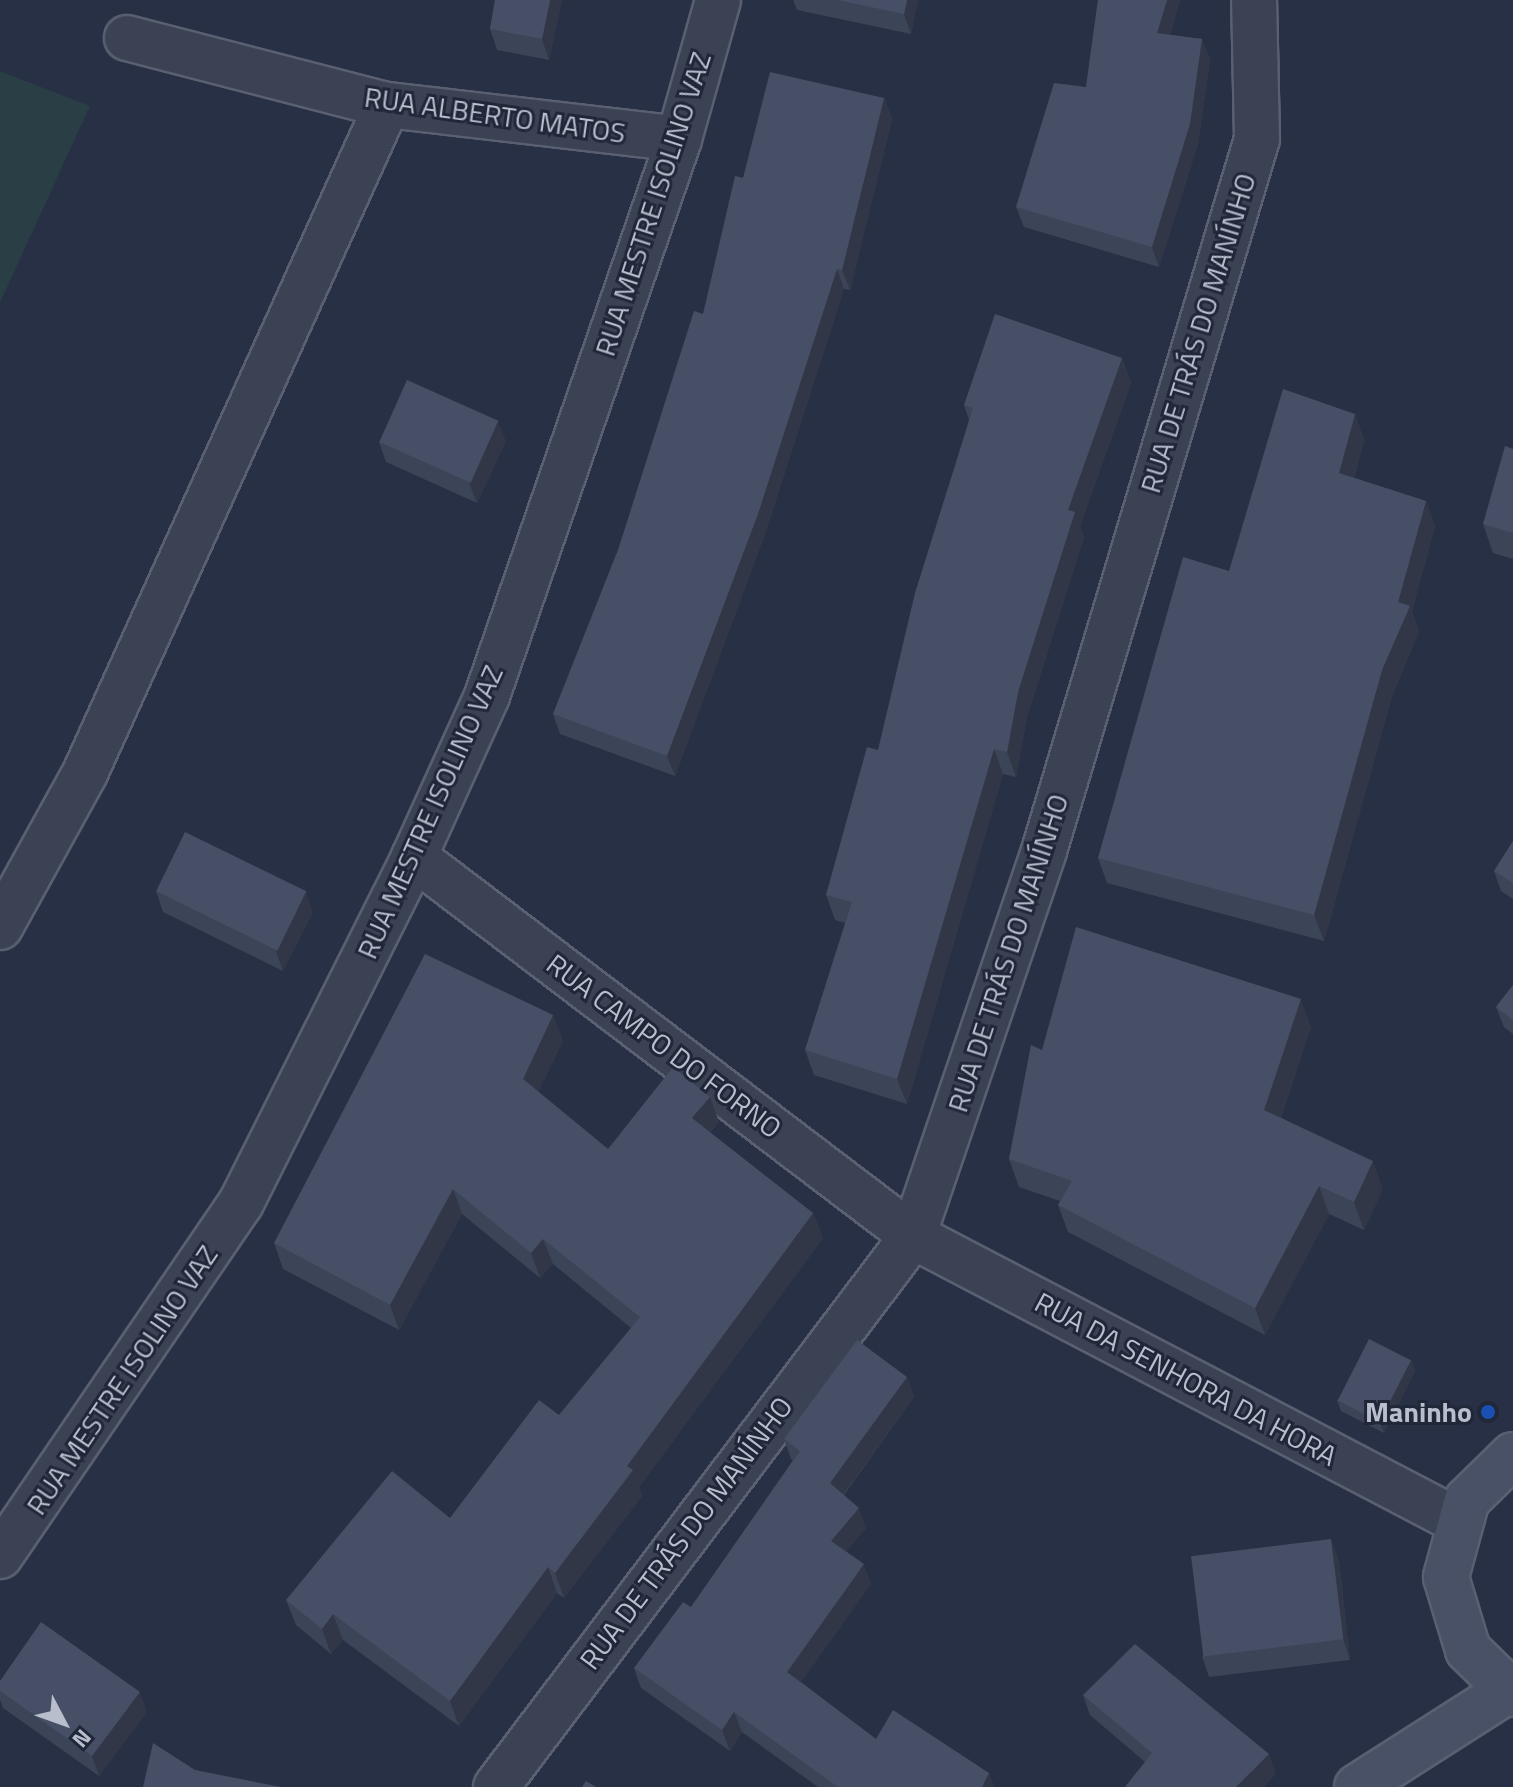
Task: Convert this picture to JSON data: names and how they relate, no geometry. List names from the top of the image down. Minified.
{"streets":{"street":["RUA ALBERTO MATOS","RUA MESTRE ISOLINO VAZ","RUA DE TRÁS DO MANÍNHO","RUA CAMPO DO FORNO","RUA DA SENHORA DA HORA"]},"crossings":[["RUA ALBERTO MATOS","RUA MESTRE ISOLINO VAZ"],["RUA MESTRE ISOLINO VAZ","RUA CAMPO DO FORNO"],["RUA DE TRÁS DO MANÍNHO","RUA CAMPO DO FORNO"],["RUA DE TRÁS DO MANÍNHO","RUA DA SENHORA DA HORA"],["RUA CAMPO DO FORNO","RUA DA SENHORA DA HORA"]],"places":["Maninho"],"north":"bottom right"}
